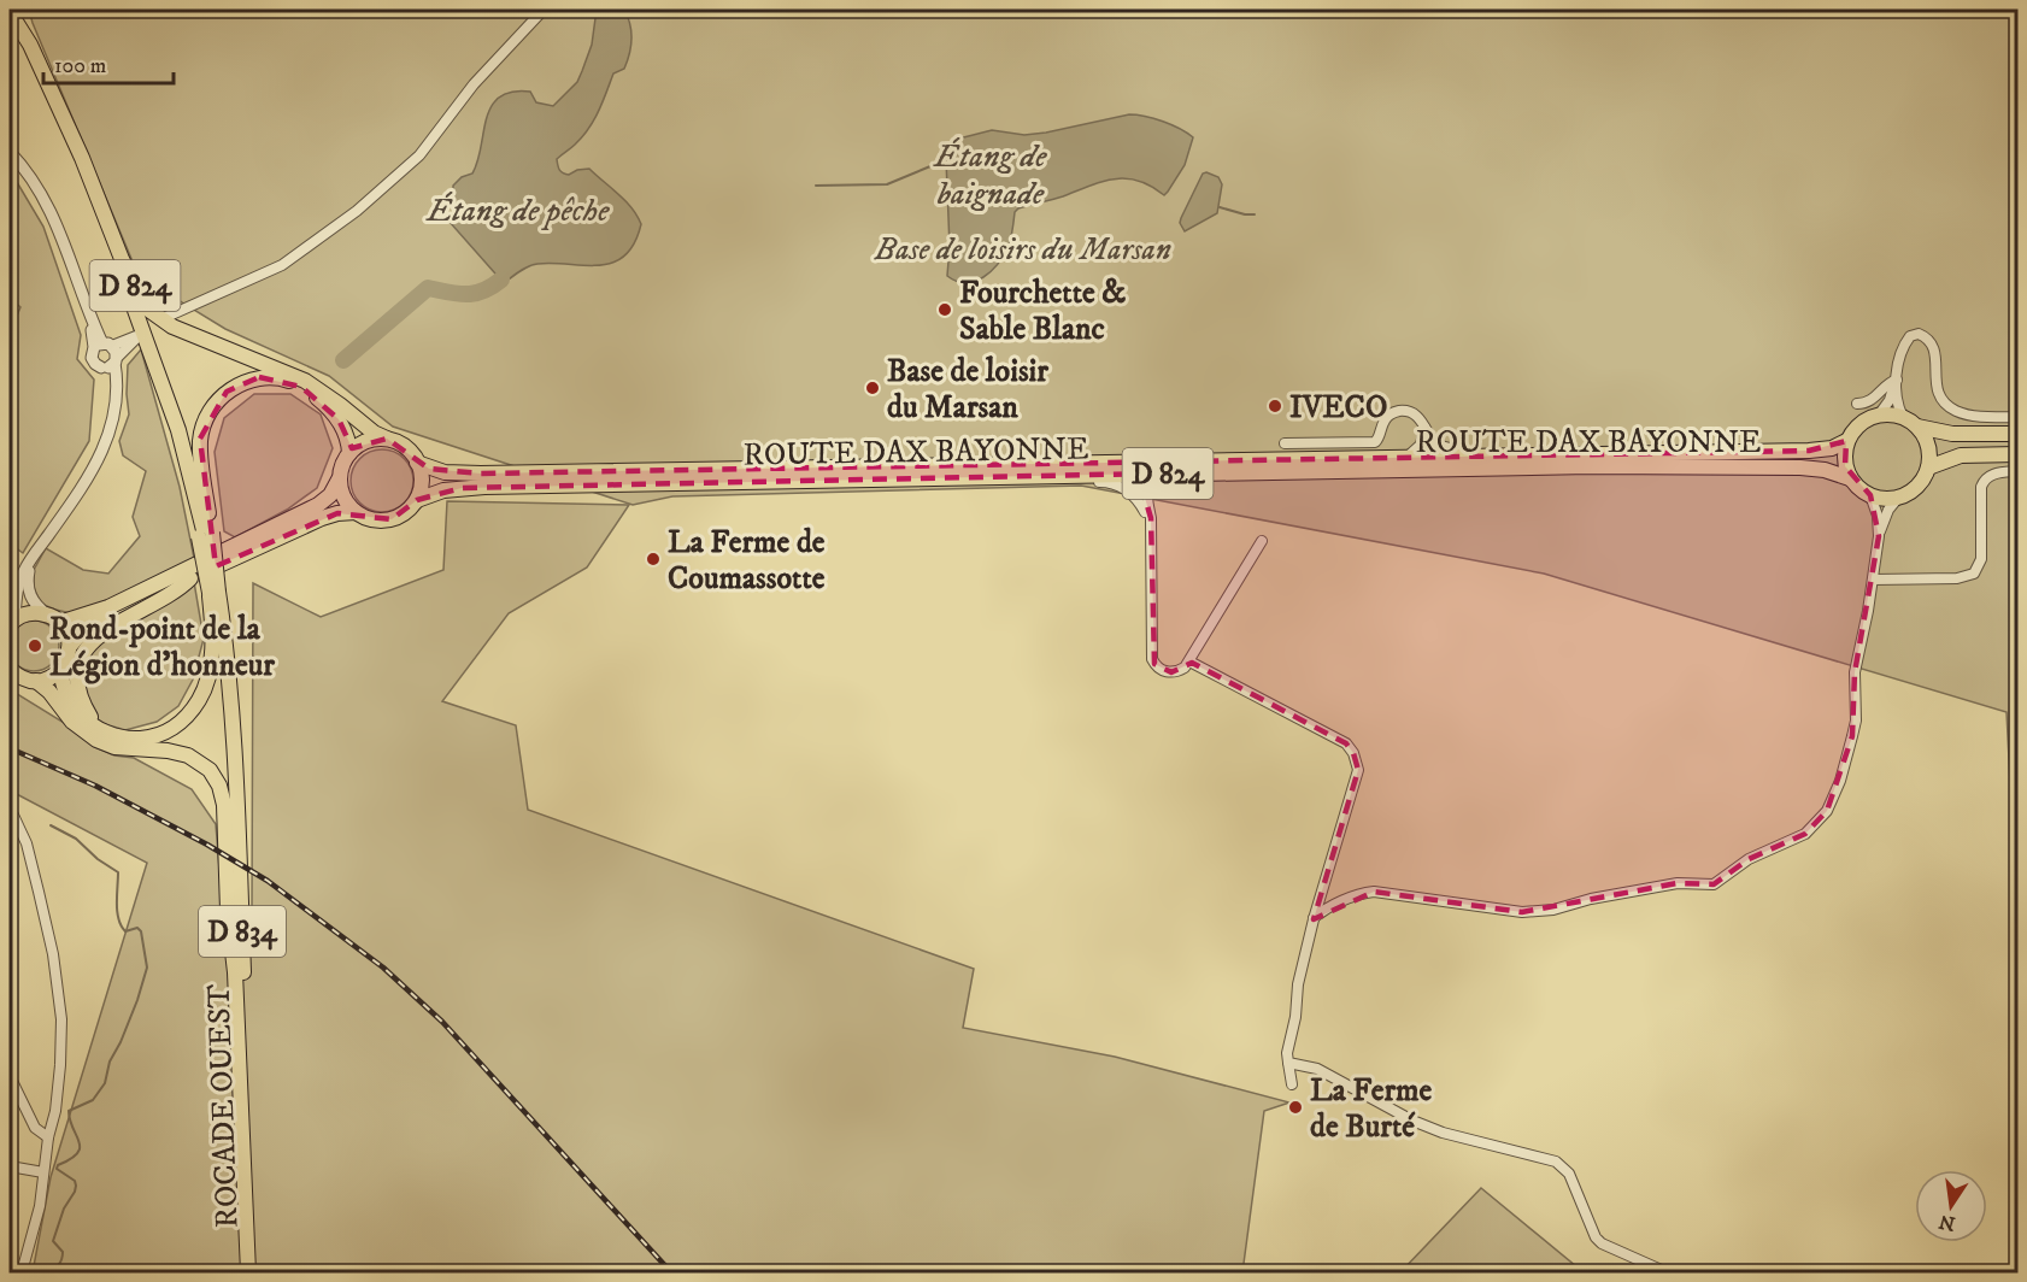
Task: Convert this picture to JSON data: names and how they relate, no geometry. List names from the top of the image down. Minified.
{"streets":{"main road":["D 824","ROUTE DAX BAYONNE","D 834","ROCADE OUEST"]},"crossings":[["D 824","ROUTE DAX BAYONNE"],["D 824","D 834"],["D 834","ROCADE OUEST"]],"water":["Étang de baignade","Étang de pêche"],"parks":["Base de loisirs du Marsan"],"places":["Fourchette & Sable Blanc","Base de loisir du Marsan","IVECO","La Ferme de Coumassotte","Rond-point de la Légion d'honneur","La Ferme de Burté"],"scale_bar":"100 m","north":"bottom"}
